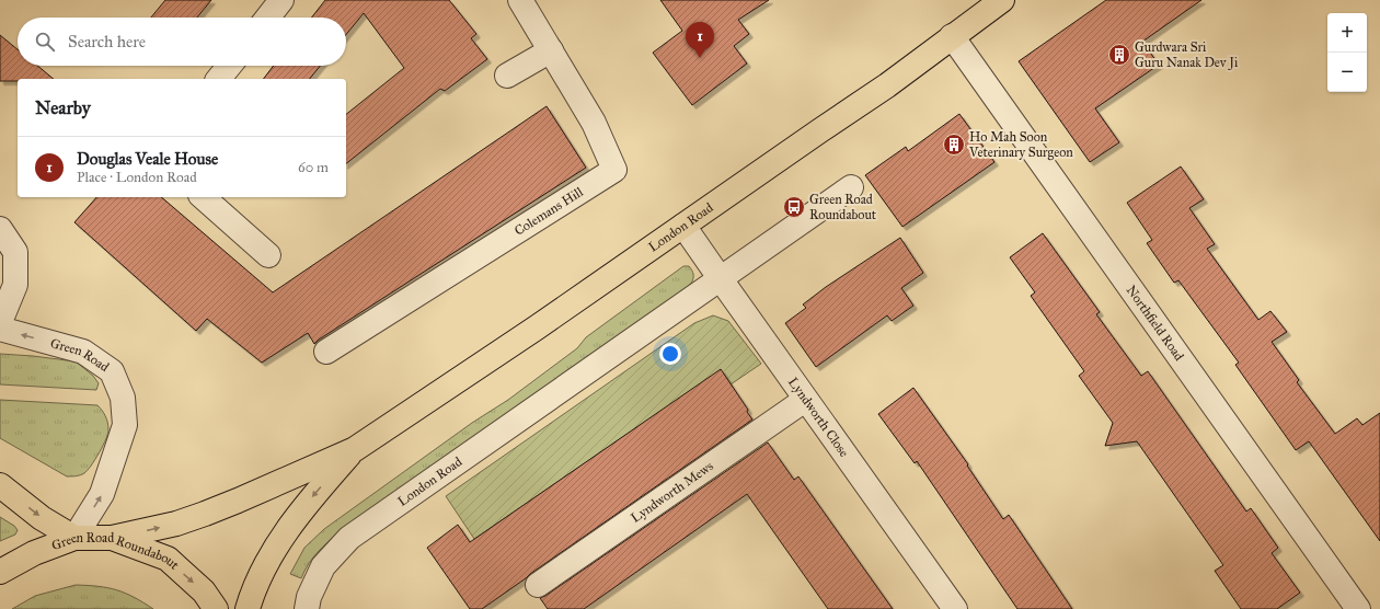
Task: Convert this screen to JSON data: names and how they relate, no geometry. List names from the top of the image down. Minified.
{"streets":{"main road":["London Road","Green Road Roundabout"],"street":["Colemans Hill","Northfield Road","Green Road","Lyndworth Close","Lyndworth Mews"]},"crossings":[["London Road","Northfield Road"],["London Road","Lyndworth Close"],["London Road","Green Road Roundabout"],["Green Road","Green Road Roundabout"],["Lyndworth Close","Lyndworth Mews"]],"one_way":["Green Road Roundabout"],"places":{"building":["Gurdwara Sri Guru Nanak Dev Ji","Ho Mah Soon Veterinary Surgeon"],"bus stop":["Green Road Roundabout"]},"page":{"map_buttons":["+","−"],"search":"Search here","pins":"1","heading":"Nearby","list":[{"mark":"1","name":"Douglas Veale House","note":"Place · London Road","value":"60 m"}]}}
